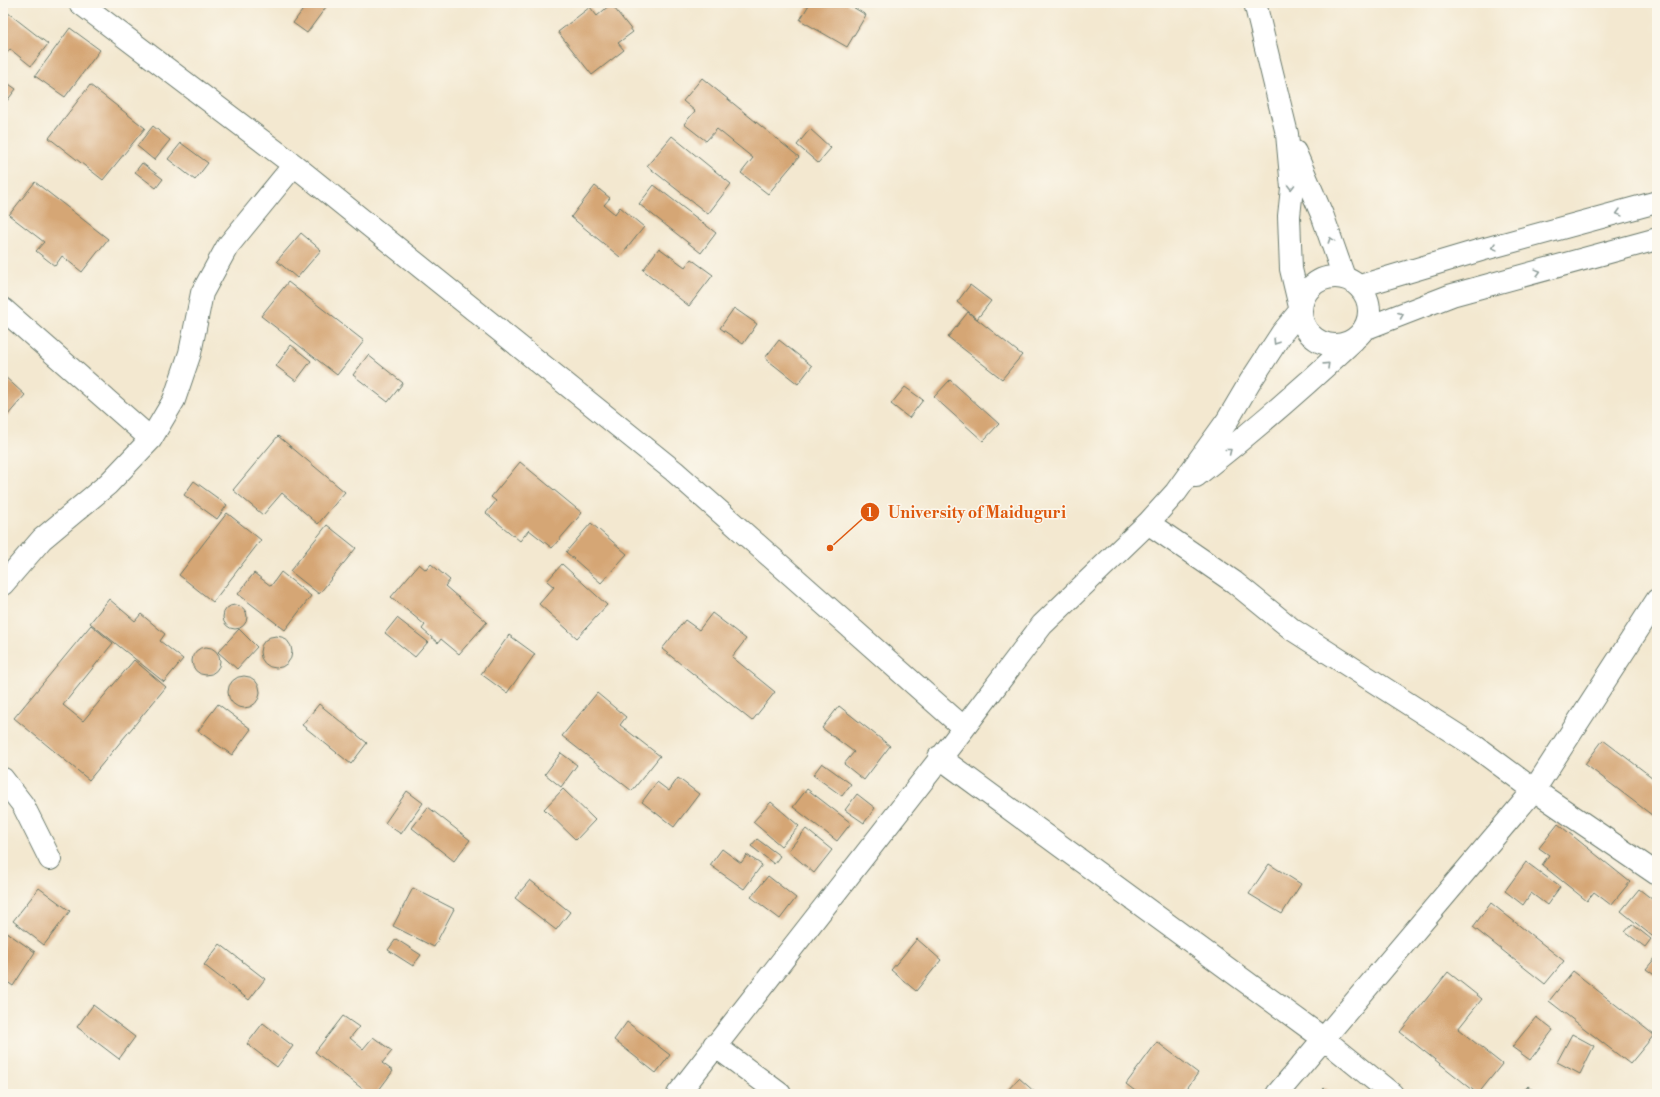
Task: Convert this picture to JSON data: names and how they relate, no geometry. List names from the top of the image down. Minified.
{"places":["University of Maiduguri"]}
